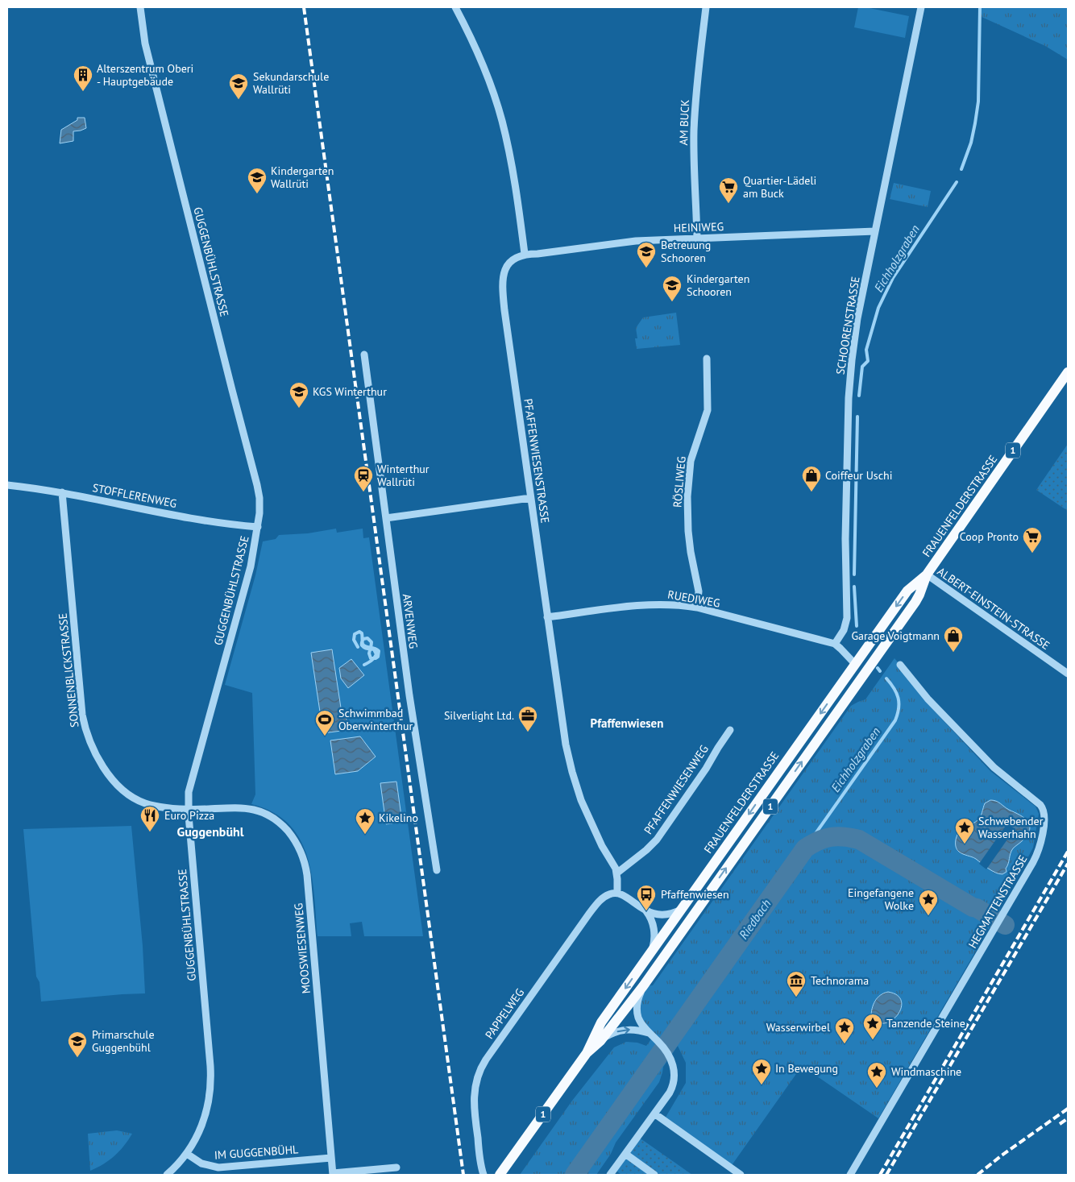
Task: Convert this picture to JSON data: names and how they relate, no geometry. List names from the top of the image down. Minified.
{"streets":{"main road":["1","FRAUENFELDERSTRASSE"],"street":["AM BUCK","HEINIWEG","GUGGENBÜHLSTRASSE","SCHOORENSTRASSE","PFAFFENWIESENSTRASSE","RÖSLIWEG","STOFFLERENWEG","RUEDIWEG","ALBERT-EINSTEIN-STRASSE","ARVENWEG","SONNENBLICKSTRASSE","PFAFFENWIESENWEG","HEGMATTENSTRASSE","MOOSWIESENWEG","PAPPELWEG","IM GUGGENBÜHL"]},"crossings":[["AM BUCK","HEINIWEG"],["HEINIWEG","SCHOORENSTRASSE"],["HEINIWEG","PFAFFENWIESENSTRASSE"],["GUGGENBÜHLSTRASSE","STOFFLERENWEG"],["GUGGENBÜHLSTRASSE","SONNENBLICKSTRASSE"],["GUGGENBÜHLSTRASSE","MOOSWIESENWEG"],["GUGGENBÜHLSTRASSE","IM GUGGENBÜHL"],["SCHOORENSTRASSE","RUEDIWEG"],["PFAFFENWIESENSTRASSE","RUEDIWEG"],["PFAFFENWIESENSTRASSE","PFAFFENWIESENWEG"],["PFAFFENWIESENSTRASSE","PAPPELWEG"],["RÖSLIWEG","RUEDIWEG"],["STOFFLERENWEG","SONNENBLICKSTRASSE"],["FRAUENFELDERSTRASSE","ALBERT-EINSTEIN-STRASSE"],["SONNENBLICKSTRASSE","MOOSWIESENWEG"],["MOOSWIESENWEG","IM GUGGENBÜHL"]],"districts":["Pfaffenwiesen","Guggenbühl"],"water":["Eichholzgraben","Riedbach"],"places":{"building":["Alterszentrum Oberi - Hauptgebäude"],"school or university":["Sekundarschule Wallrüti","Kindergarten Wallrüti","Betreuung Schooren","Kindergarten Schooren","KGS Winterthur","Primarschule Guggenbühl"],"supermarket":["Quartier-Lädeli am Buck","Coop Pronto"],"station":["Winterthur Wallrüti"],"shop":["Coiffeur Uschi","Garage Voigtmann"],"office":["Silverlight Ltd."],"sports":["Schwimmbad Oberwinterthur"],"restaurant":["Euro Pizza"],"place":["Kikelino","Schwebender Wasserhahn","Eingefangene Wolke","Tanzende Steine","Wasserwirbel","In Bewegung","Windmaschine"],"bus stop":["Pfaffenwiesen"],"museum":["Technorama"]}}
